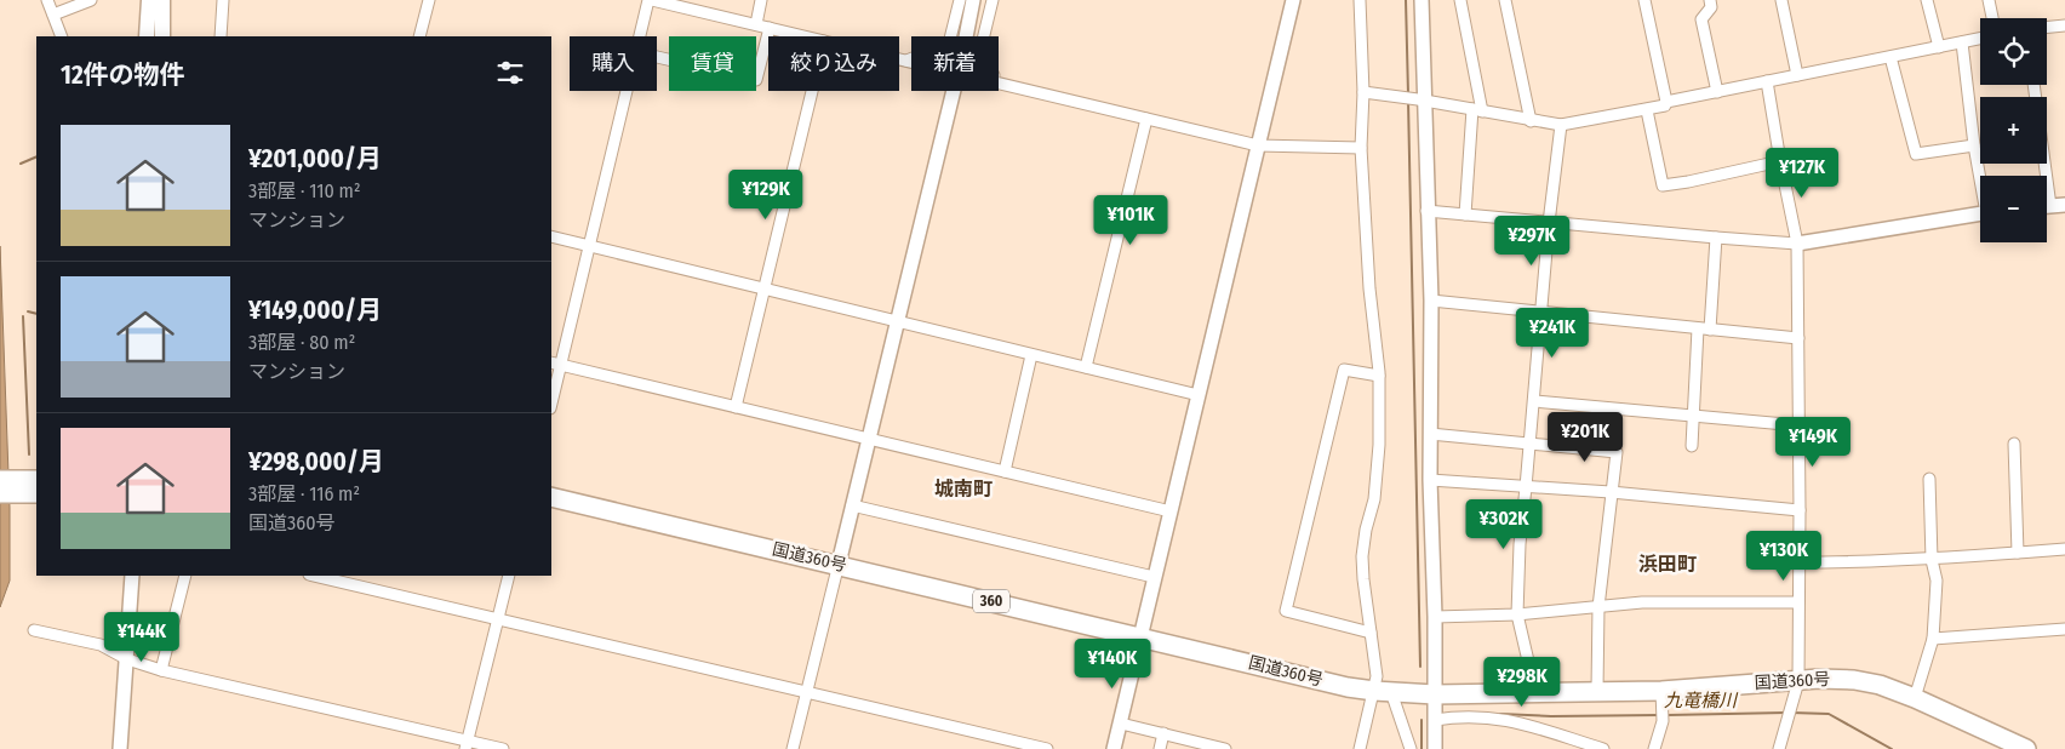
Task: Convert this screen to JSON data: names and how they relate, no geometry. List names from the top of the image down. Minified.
{"streets":{"highway":["国道360号","360"]},"districts":["城南町","浜田町"],"water":["九竜橋川"],"page":{"map_buttons":["+","−"],"chip":["購入","賃貸","絞り込み","新着"],"heading":"12件の物件","list":[{"name":"¥201,000/月","note":"3部屋 · 110 m² · マンション"},{"name":"¥149,000/月","note":"3部屋 · 80 m² · マンション"},{"name":"¥298,000/月","note":"3部屋 · 116 m² · 国道360号"}],"price":["¥127K","¥129K","¥101K","¥297K","¥241K","¥201K","¥149K","¥302K","¥130K","¥144K","¥140K","¥298K"]}}
